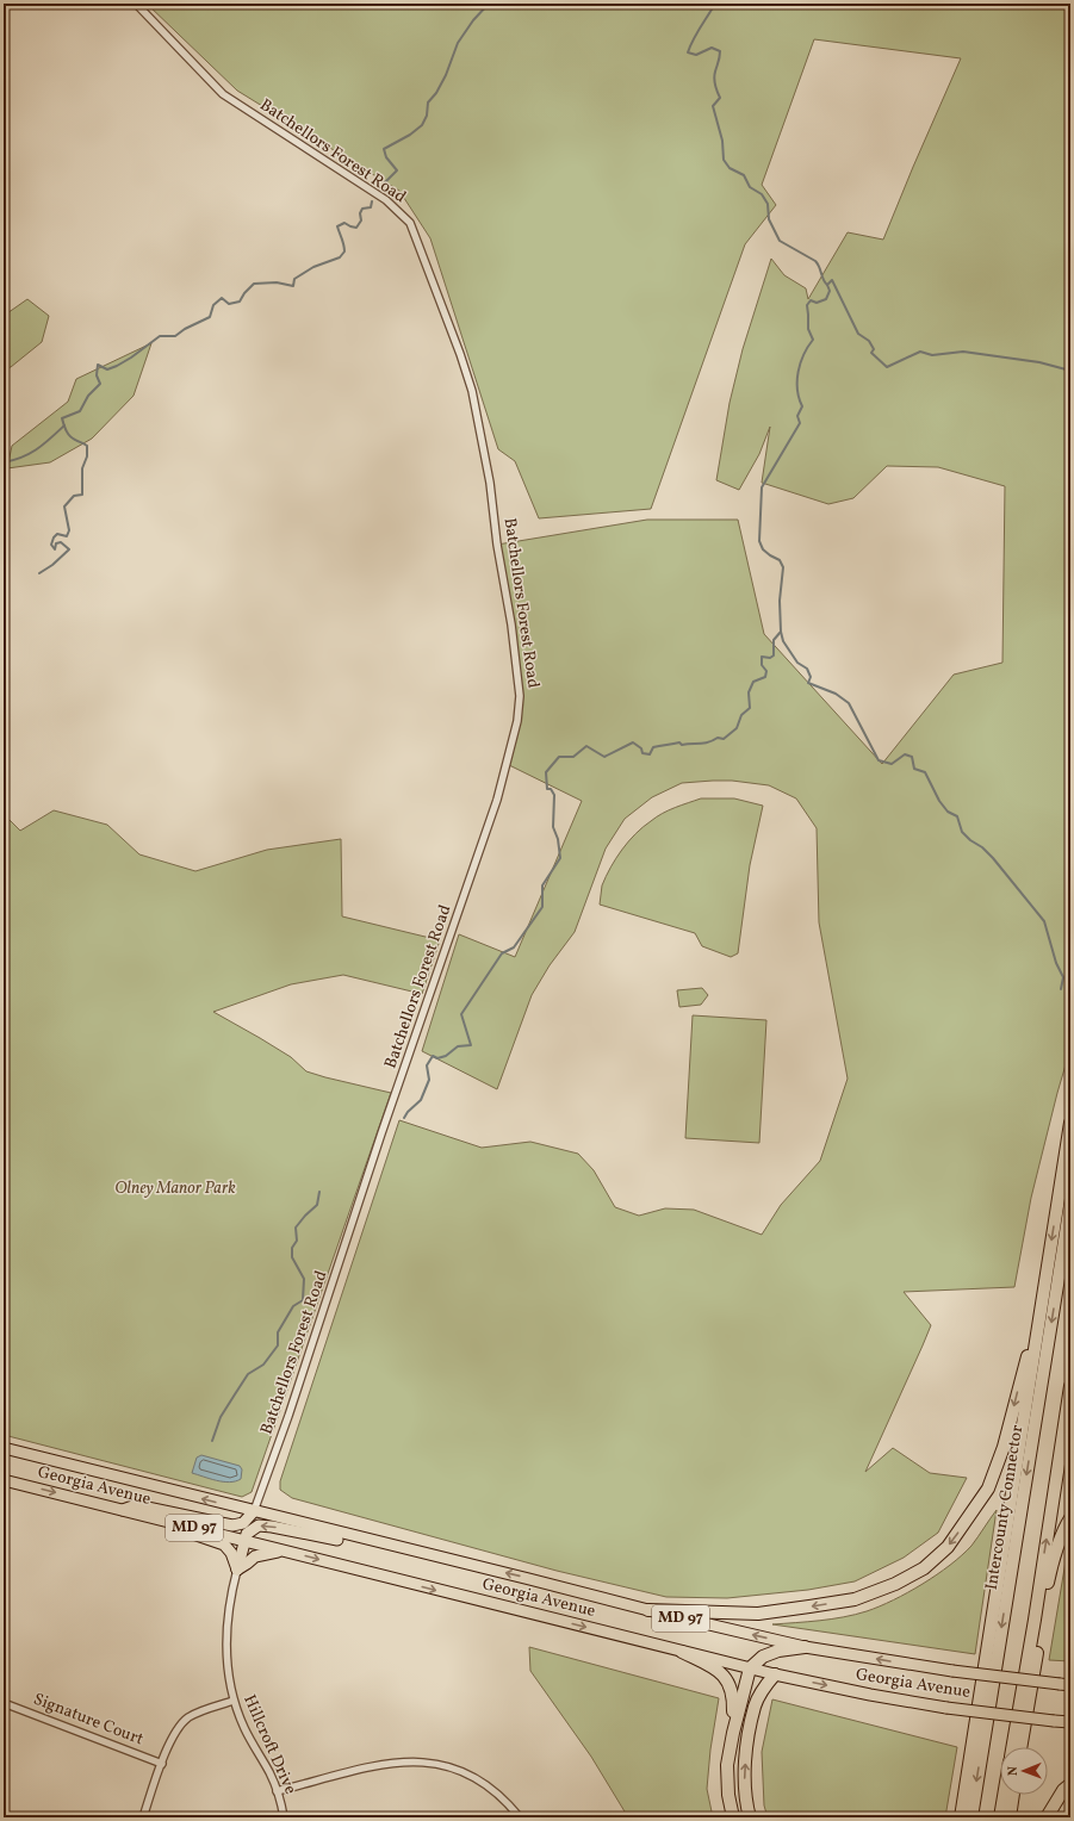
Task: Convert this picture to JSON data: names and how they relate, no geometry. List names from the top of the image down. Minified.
{"streets":{"highway":["Intercounty Connector"],"main road":["Georgia Avenue","MD 97"],"street":["Batchellors Forest Road","Signature Court","Hillcroft Drive"]},"crossings":[["Batchellors Forest Road","Georgia Avenue"]],"parks":["Olney Manor Park"],"north":"left"}
